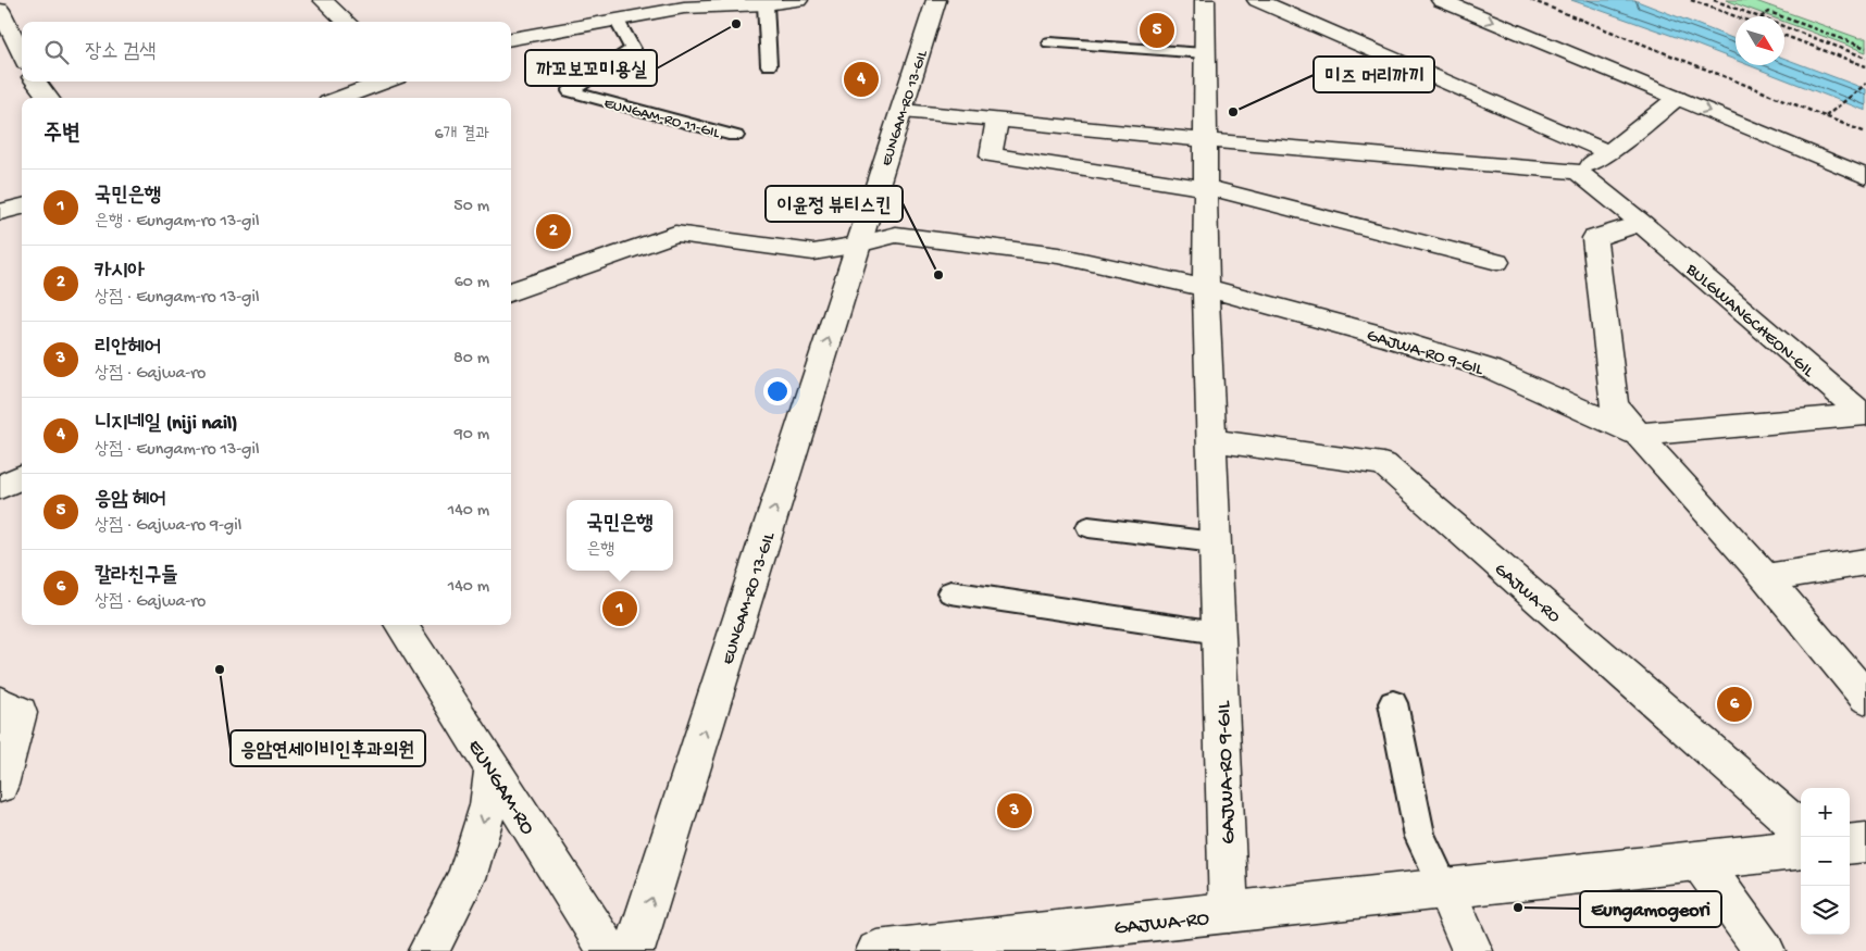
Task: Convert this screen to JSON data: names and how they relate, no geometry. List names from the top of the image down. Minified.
{"streets":{"street":["EUNGAM-RO 13-GIL","BULGWANGCHEON-GIL","GAJWA-RO 9-GIL","GAJWA-RO","EUNGAM-RO"],"lane":["EUNGAM-RO 11-GIL"]},"crossings":[["EUNGAM-RO 13-GIL","GAJWA-RO 9-GIL"],["BULGWANGCHEON-GIL","GAJWA-RO 9-GIL"],["GAJWA-RO 9-GIL","GAJWA-RO"]],"one_way":["EUNGAM-RO 13-GIL"],"places":["까꼬보꼬미용실","미즈 머리까끼","이윤정 뷰티스킨","응암연세이비인후과의원","Eungamogeori"],"north":"bottom right","page":{"pins":["5","4","2","1","6","3"],"search":"장소 검색","heading":["주변","6개 결과"],"list":[{"mark":"1","name":"국민은행","note":"은행 · Eungam-ro 13-gil","value":"50 m"},{"mark":"2","name":"카시아","note":"상점 · Eungam-ro 13-gil","value":"60 m"},{"mark":"3","name":"리안헤어","note":"상점 · Gajwa-ro","value":"80 m"},{"mark":"4","name":"니지네일 (niji nail)","note":"상점 · Eungam-ro 13-gil","value":"90 m"},{"mark":"5","name":"응암 헤어","note":"상점 · Gajwa-ro 9-gil","value":"140 m"},{"mark":"6","name":"칼라친구들","note":"상점 · Gajwa-ro","value":"140 m"}],"popup":["국민은행","은행"],"map_buttons":["+","−"]}}
